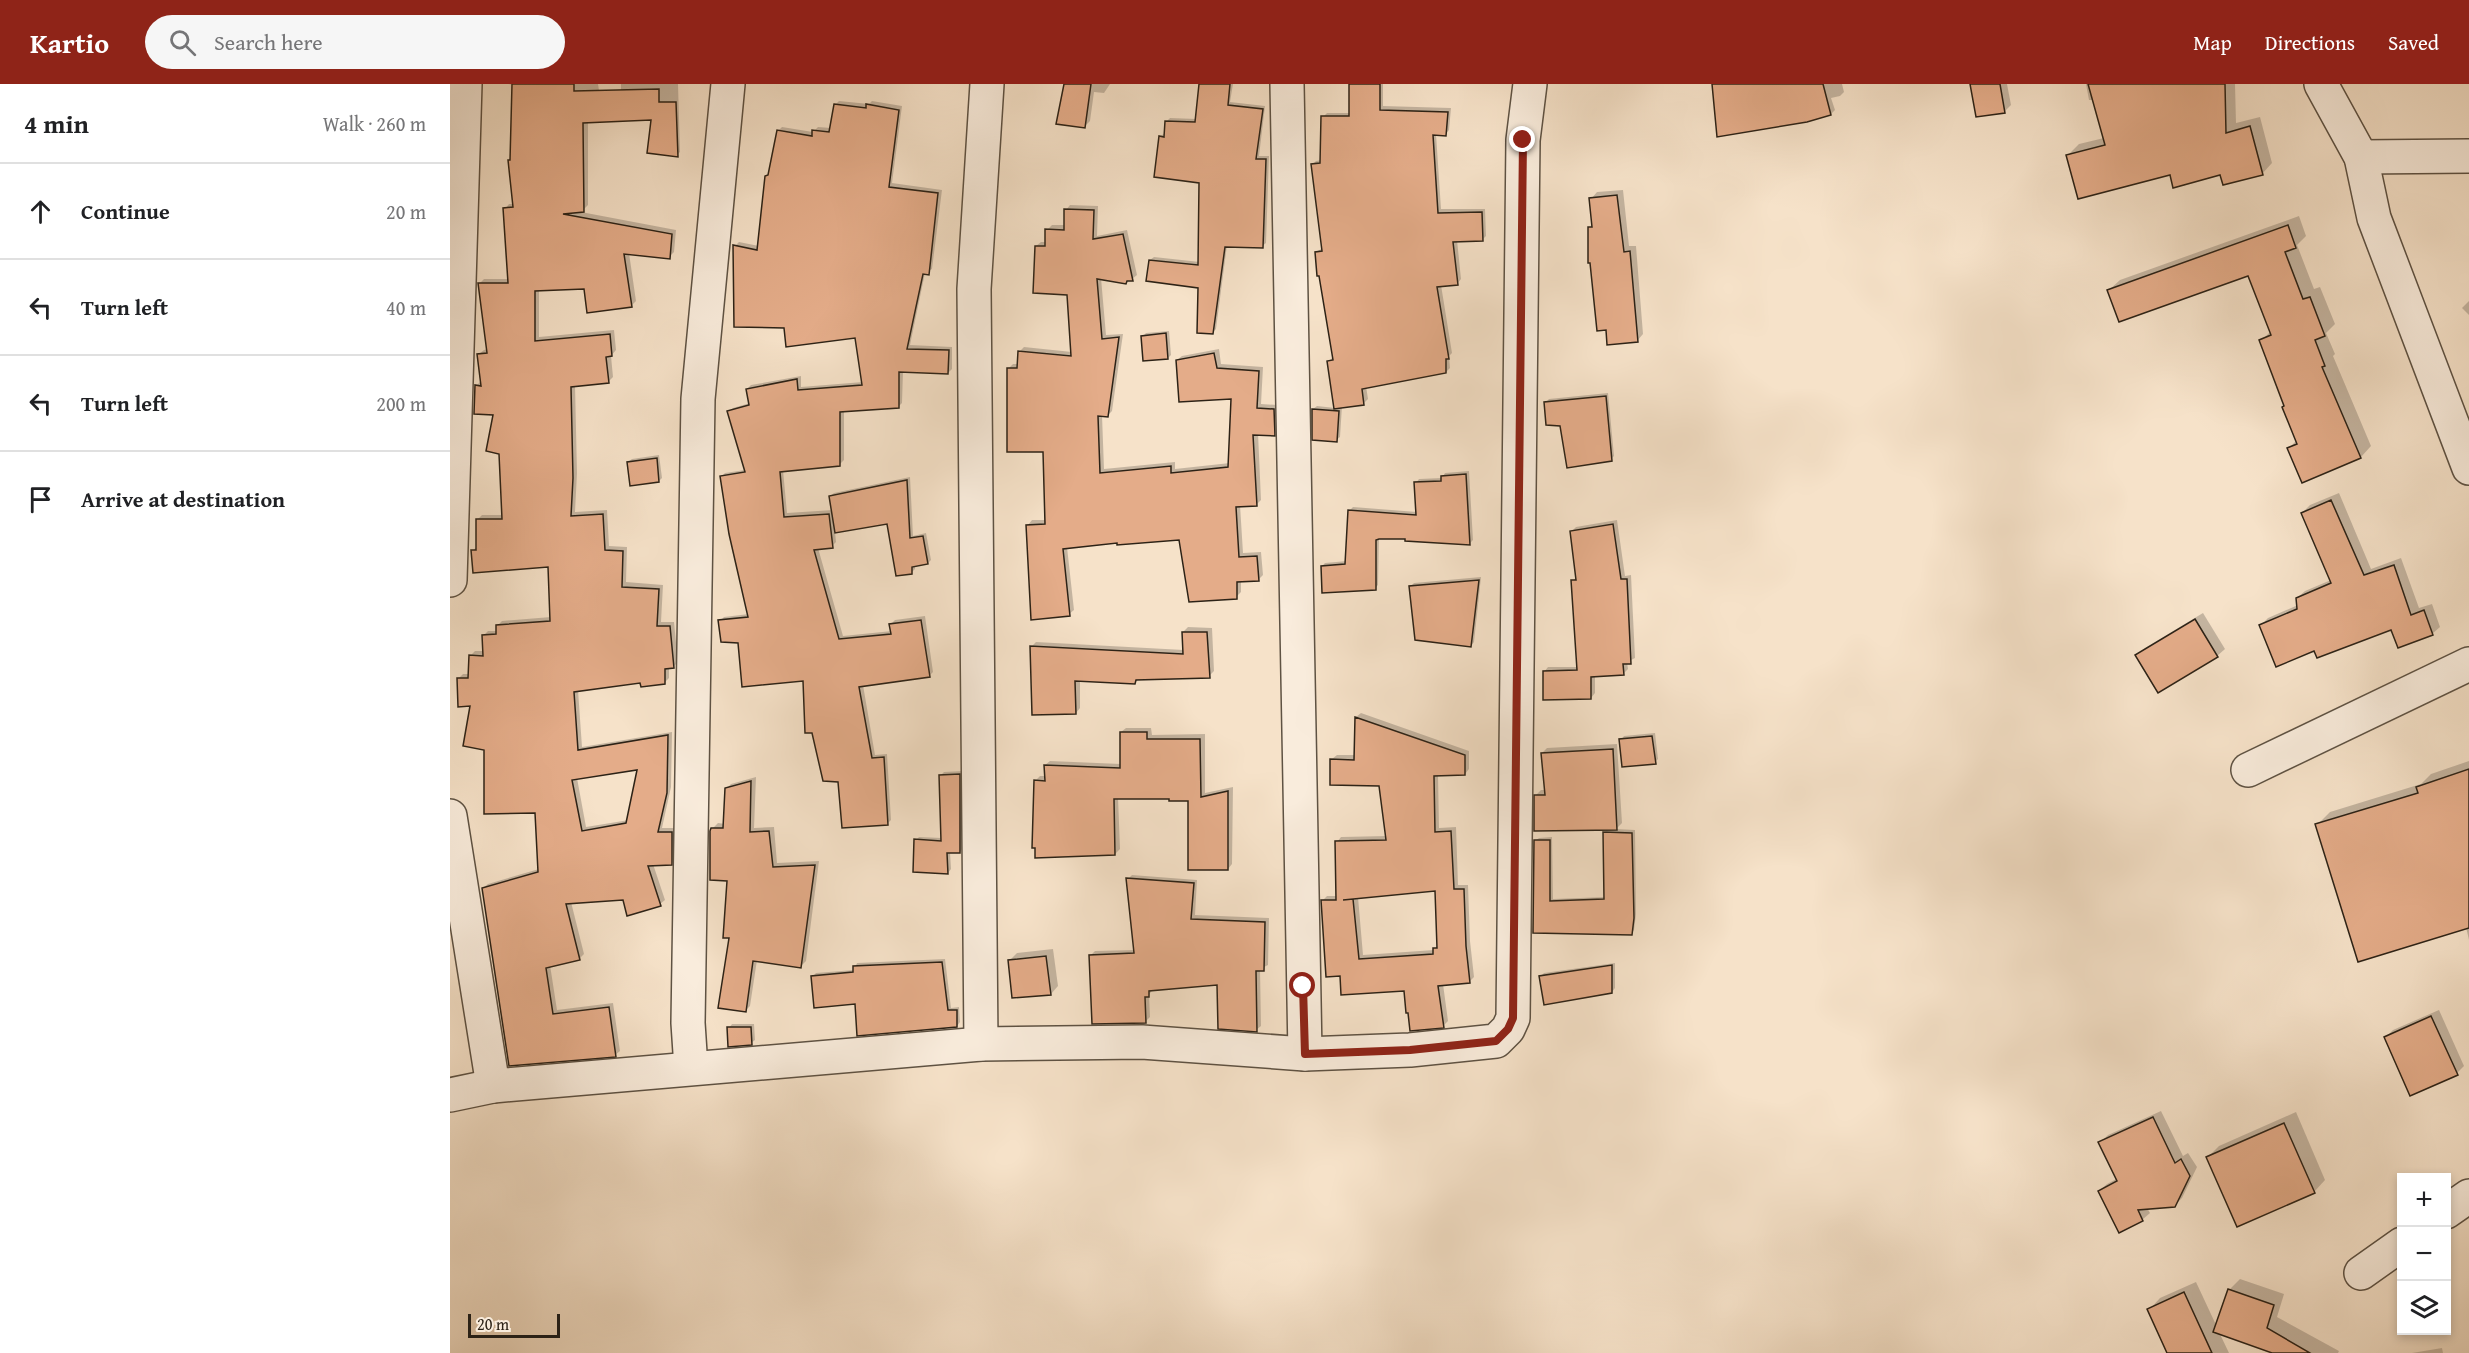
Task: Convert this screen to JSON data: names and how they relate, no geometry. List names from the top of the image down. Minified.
{"scale_bar":"20 m","page":{"header":"Kartio","search":"Search here","nav":["Map","Directions","Saved"],"heading":["4 min","Walk · 260 m"],"list":[["Continue","20 m"],["Turn left","40 m"],["Turn left","200 m"],"Arrive at destination"],"map_buttons":["+","−"],"scale":"20 m"}}
